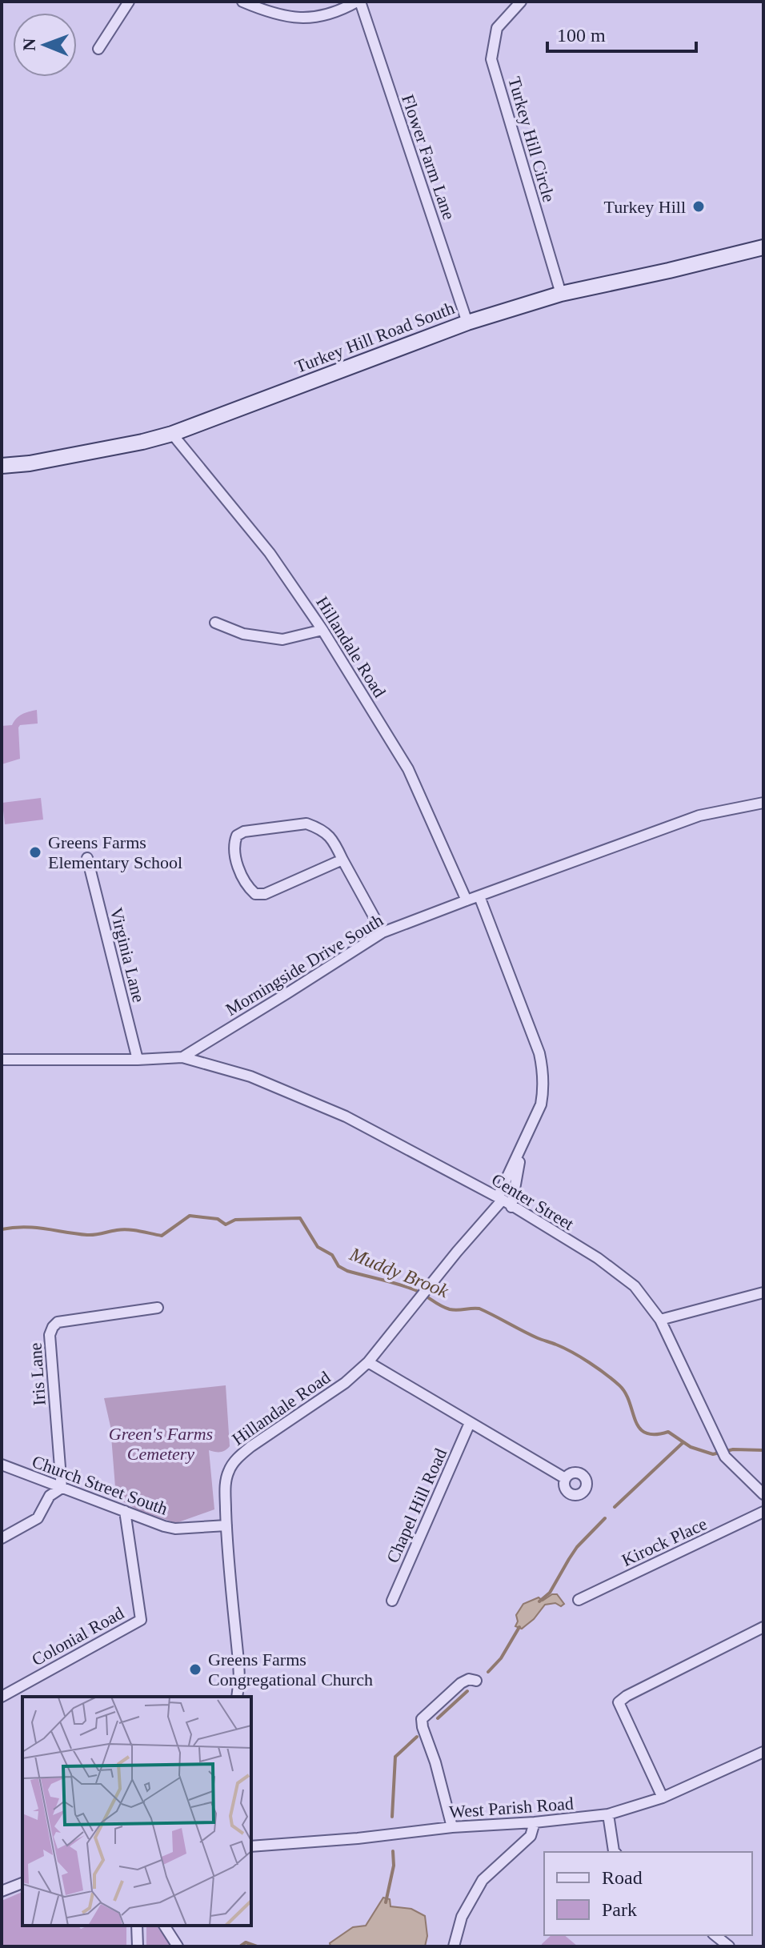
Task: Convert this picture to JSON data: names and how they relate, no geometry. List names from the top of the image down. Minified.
{"streets":{"street":["Turkey Hill Circle","Flower Farm Lane","Turkey Hill Road South","Hillandale Road","Virginia Lane","Morningside Drive South","Center Street","Iris Lane","Church Street South","Chapel Hill Road","Kirock Place","Colonial Road","West Parish Road"]},"crossings":[["Turkey Hill Circle","Turkey Hill Road South"],["Flower Farm Lane","Turkey Hill Road South"],["Turkey Hill Road South","Hillandale Road"],["Hillandale Road","Morningside Drive South"],["Hillandale Road","Center Street"],["Hillandale Road","Church Street South"],["Virginia Lane","Morningside Drive South"],["Morningside Drive South","Center Street"],["Iris Lane","Church Street South"],["Church Street South","Colonial Road"]],"water":["Muddy Brook"],"parks":["Green's Farms Cemetery"],"places":["Turkey Hill","Greens Farms Elementary School","Greens Farms Congregational Church"],"legend":["Road","Park"],"scale_bar":"100 m","north":"left"}
